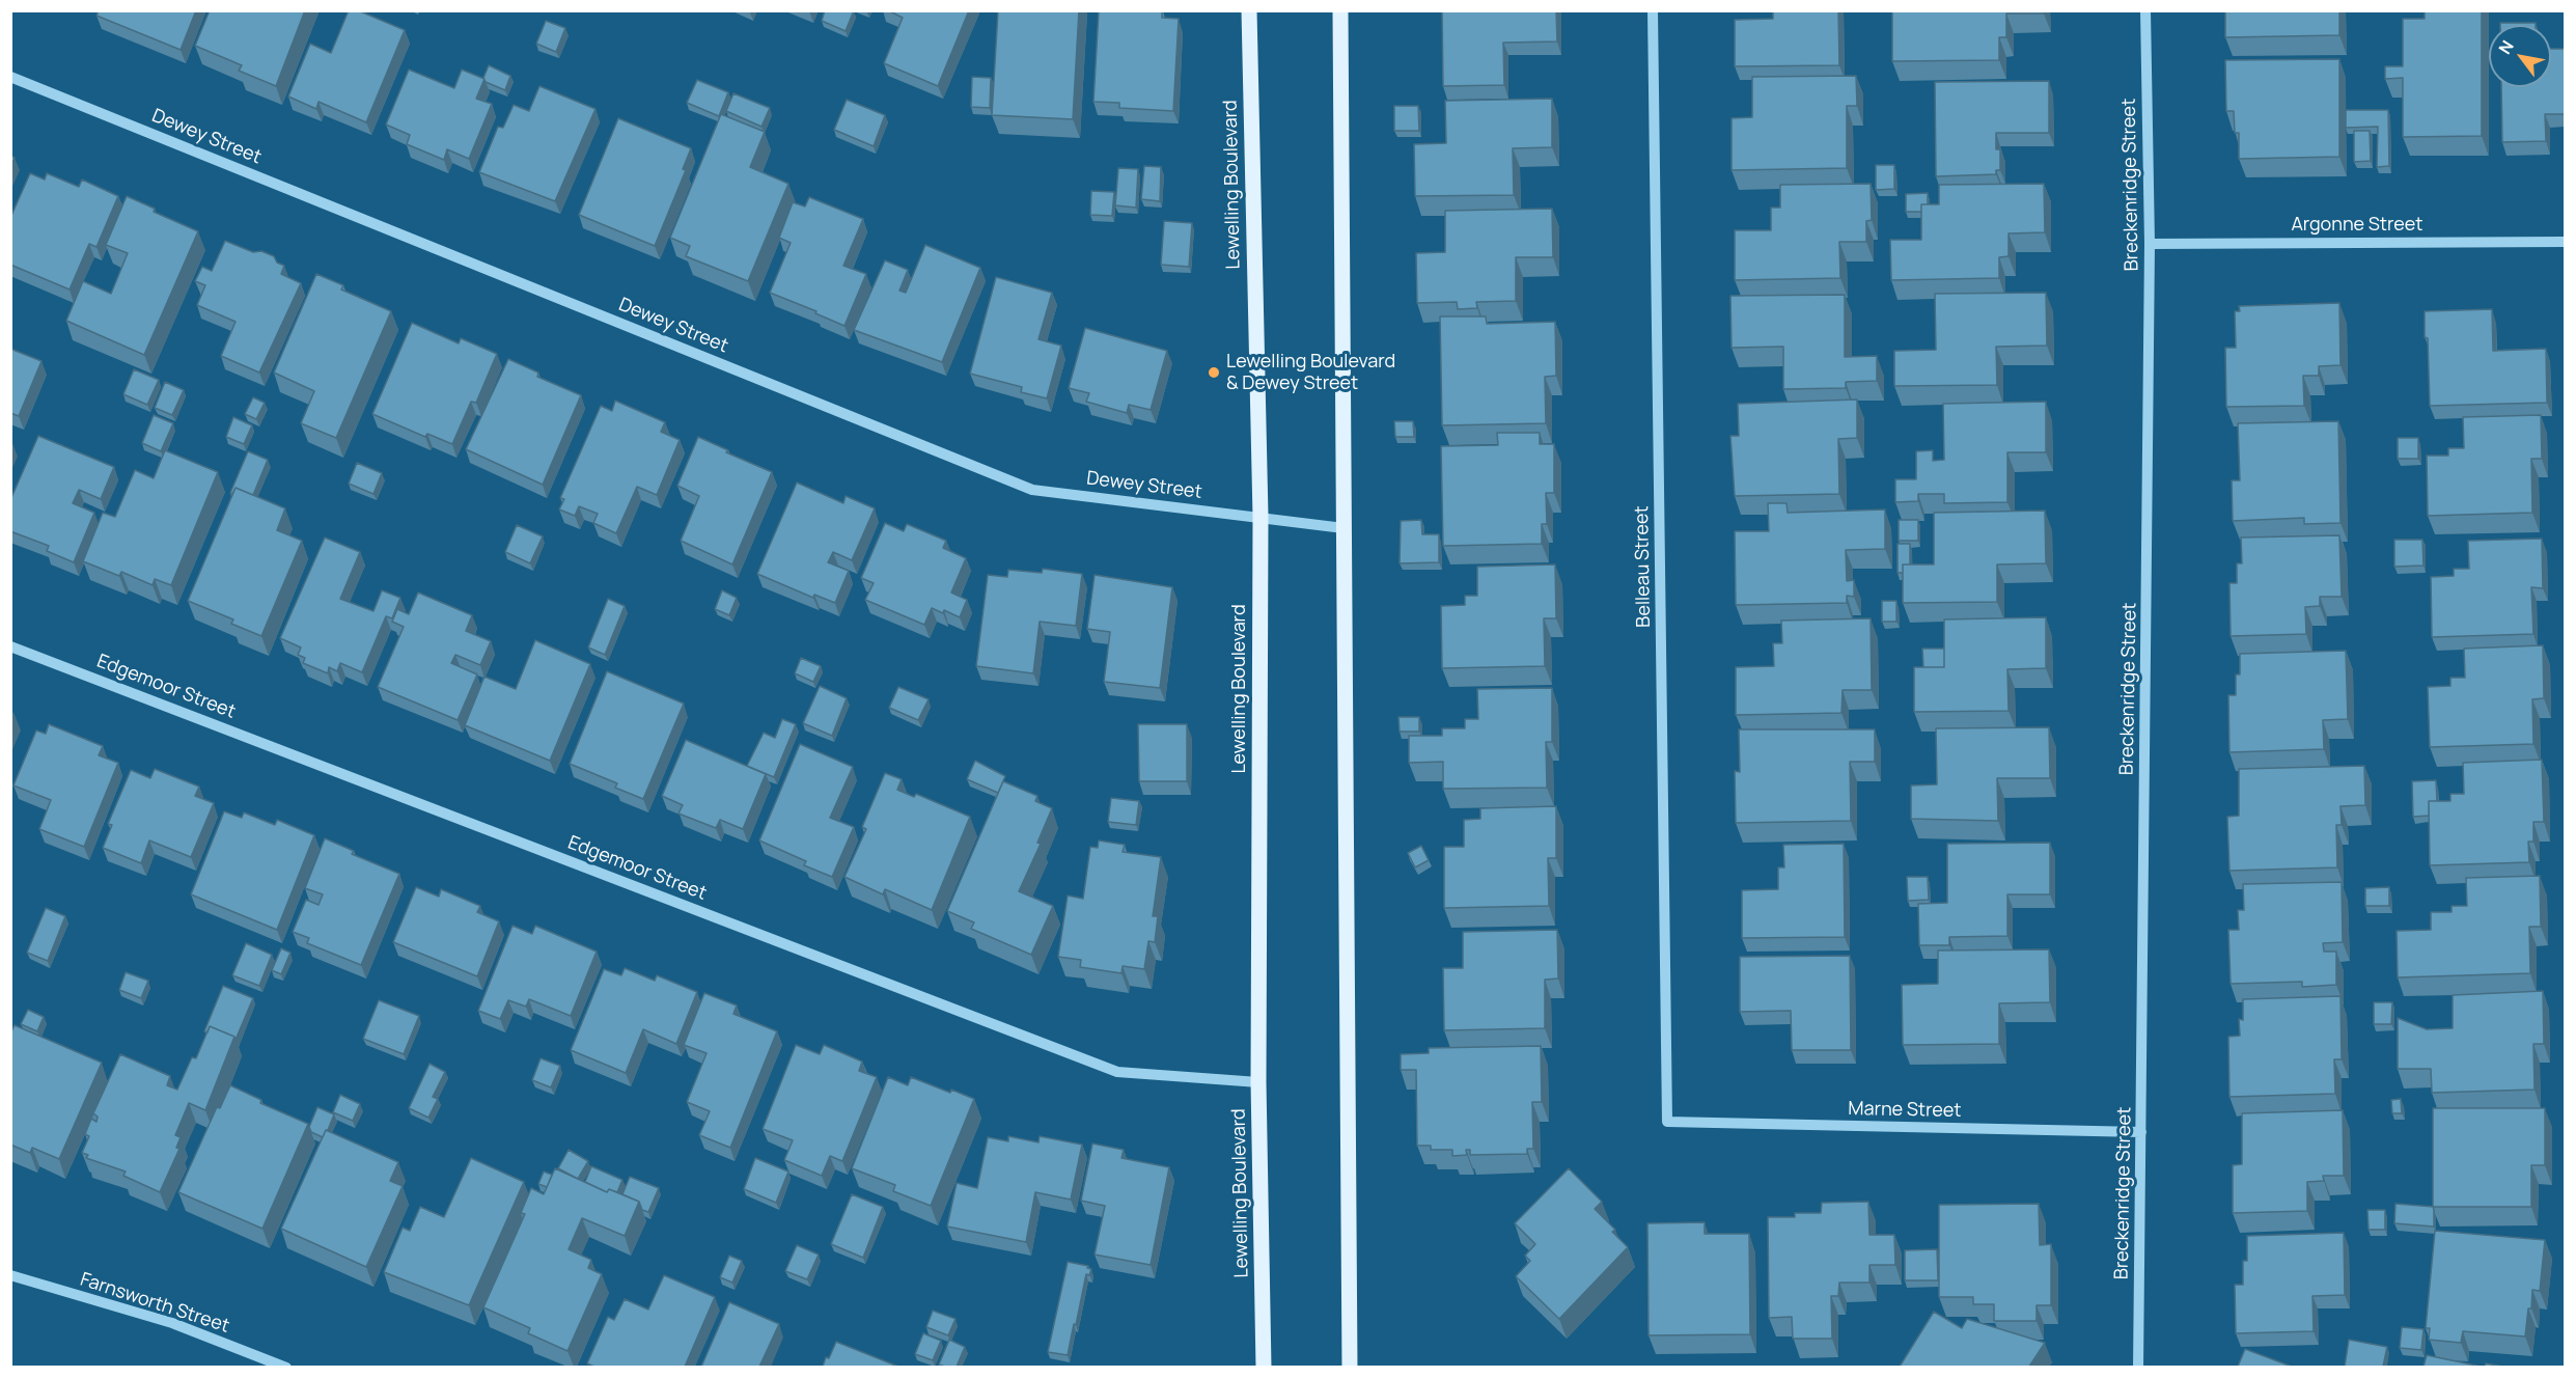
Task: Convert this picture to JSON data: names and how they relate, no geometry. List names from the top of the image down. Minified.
{"streets":{"main road":["Lewelling Boulevard"],"street":["Dewey Street","Breckenridge Street","Argonne Street","Belleau Street","Edgemoor Street","Marne Street","Farnsworth Street"]},"crossings":[["Dewey Street","Lewelling Boulevard"],["Lewelling Boulevard","Edgemoor Street"],["Breckenridge Street","Argonne Street"],["Breckenridge Street","Marne Street"],["Belleau Street","Marne Street"]],"places":["Lewelling Boulevard & Dewey Street"],"north":"top left"}
